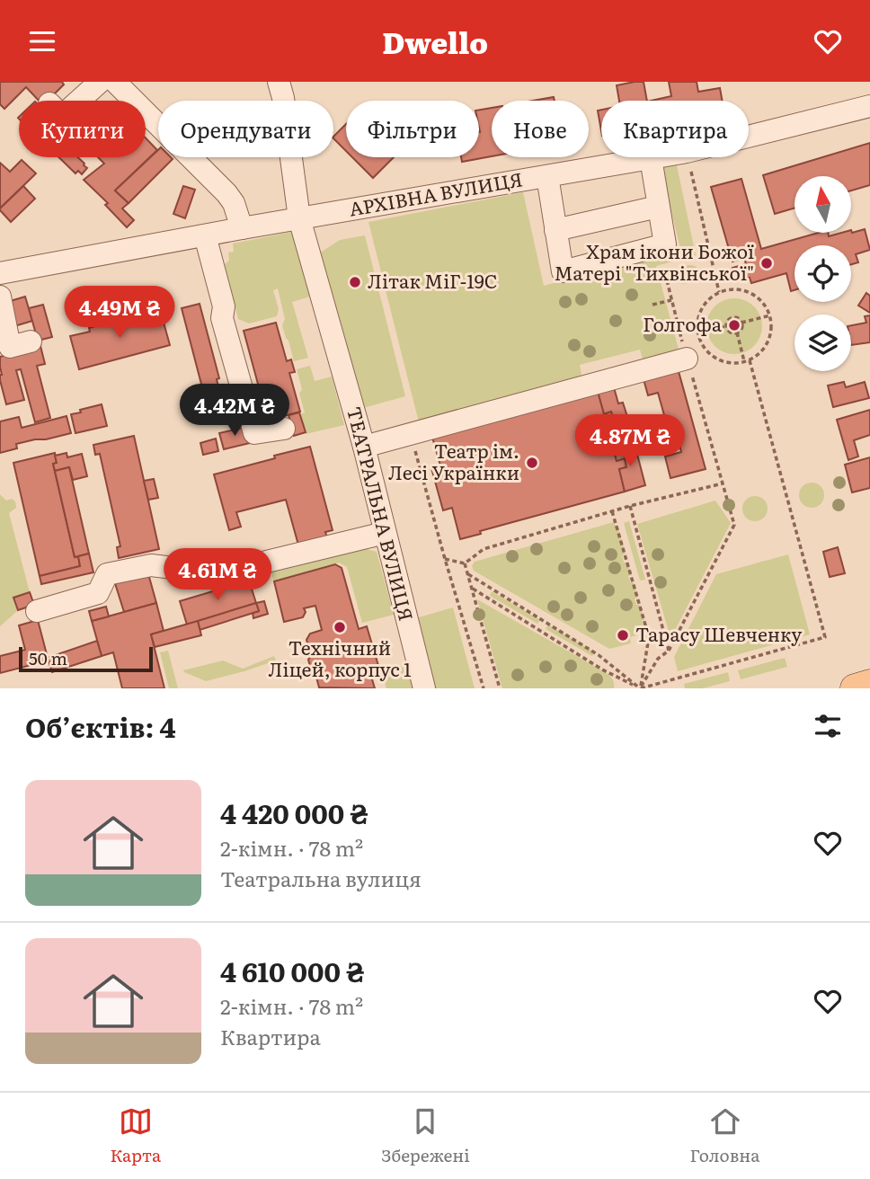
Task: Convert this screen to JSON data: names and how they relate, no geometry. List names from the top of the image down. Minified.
{"streets":{"street":["АРХІВНА ВУЛИЦЯ","ТЕАТРАЛЬНА ВУЛИЦЯ"]},"crossings":[["АРХІВНА ВУЛИЦЯ","ТЕАТРАЛЬНА ВУЛИЦЯ"]],"places":["Храм ікони Божої Матері \"Тихвінської\"","Літак МіГ-19С","Голгофа","Театр ім. Лесі Українки","Технічний Ліцей, корпус 1","Тарасу Шевченку"],"scale_bar":"50 m","north":"top","page":{"header":"Dwello","chip":["Купити","Орендувати","Фільтри","Нове","Квартира"],"price":["4.49M ₴","4.42M ₴","4.87M ₴","4.61M ₴"],"scale":"50 m","heading":"Об’єктів: 4","list":[{"name":"4 420 000 ₴","note":"2-кімн. · 78 m² · Театральна вулиця"},{"name":"4 610 000 ₴","note":"2-кімн. · 78 m² · Квартира"}],"tabs":["Карта","Збережені","Головна"]}}
